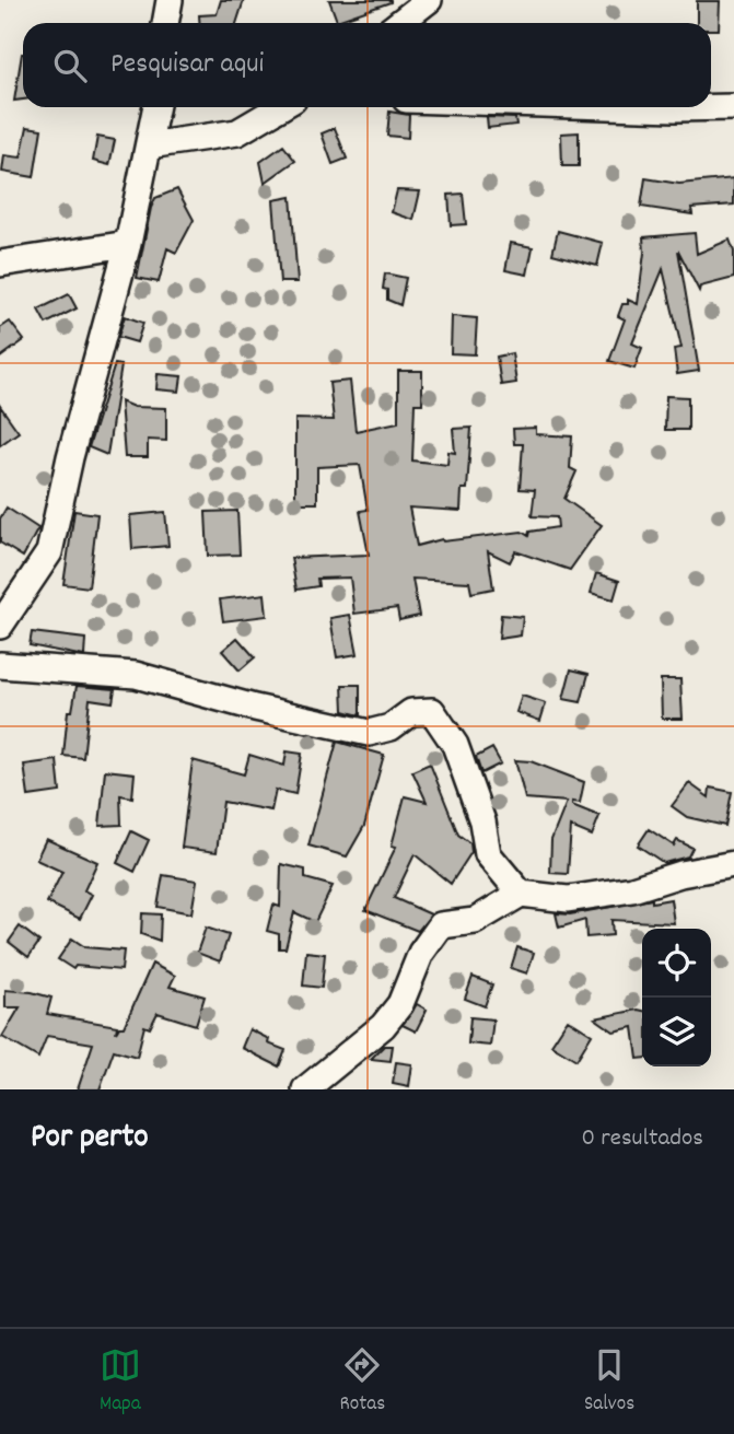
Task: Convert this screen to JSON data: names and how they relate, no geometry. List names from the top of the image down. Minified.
{"page":{"search":"Pesquisar aqui","heading":["Por perto","0 resultados"],"nav":["Mapa","Rotas","Salvos"]}}
